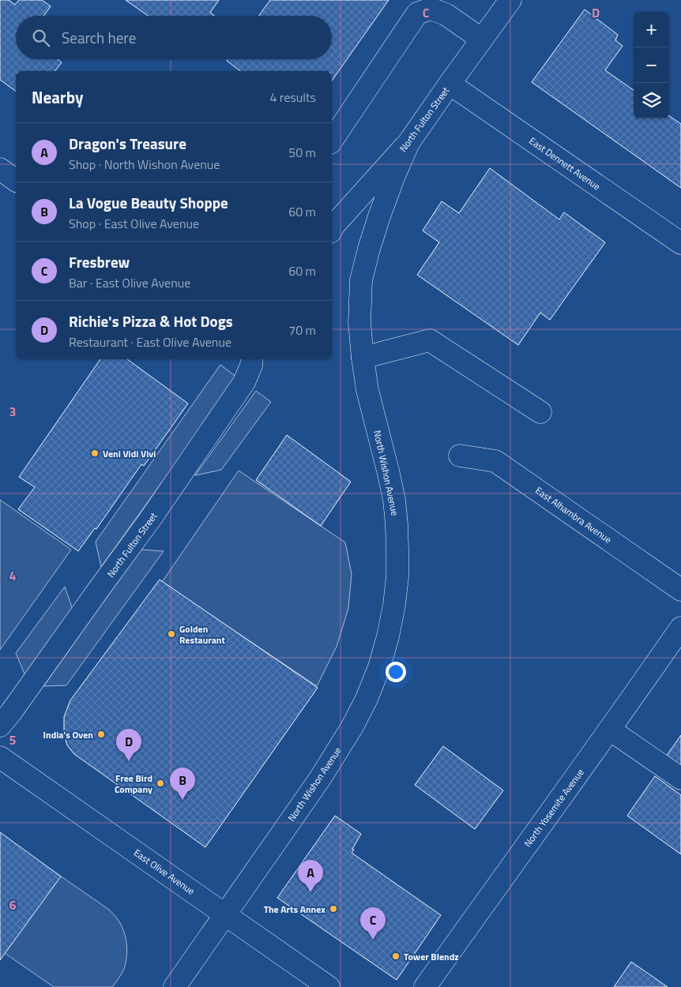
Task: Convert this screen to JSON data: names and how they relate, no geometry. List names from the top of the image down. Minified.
{"streets":{"main road":["North Fulton Street","East Dennett Avenue","North Wishon Avenue","East Alhambra Avenue","North Yosemite Avenue","East Olive Avenue"]},"crossings":[["North Fulton Street","East Dennett Avenue"],["North Fulton Street","North Wishon Avenue"],["North Wishon Avenue","East Olive Avenue"]],"places":["Veni Vidi Vivi","Golden Restaurant","India's Oven","Free Bird Company","The Arts Annex","Tower Blendz"],"page":{"map_buttons":["+","−"],"search":"Search here","heading":["Nearby","4 results"],"list":[{"mark":"A","name":"Dragon's Treasure","note":"Shop · North Wishon Avenue","value":"50 m"},{"mark":"B","name":"La Vogue Beauty Shoppe","note":"Shop · East Olive Avenue","value":"60 m"},{"mark":"C","name":"Fresbrew","note":"Bar · East Olive Avenue","value":"60 m"},{"mark":"D","name":"Richie's Pizza & Hot Dogs","note":"Restaurant · East Olive Avenue","value":"70 m"}],"pins":["D","B","A","C"]},"grid":{"columns":["C","D"],"rows":["3","4","5","6"]}}
